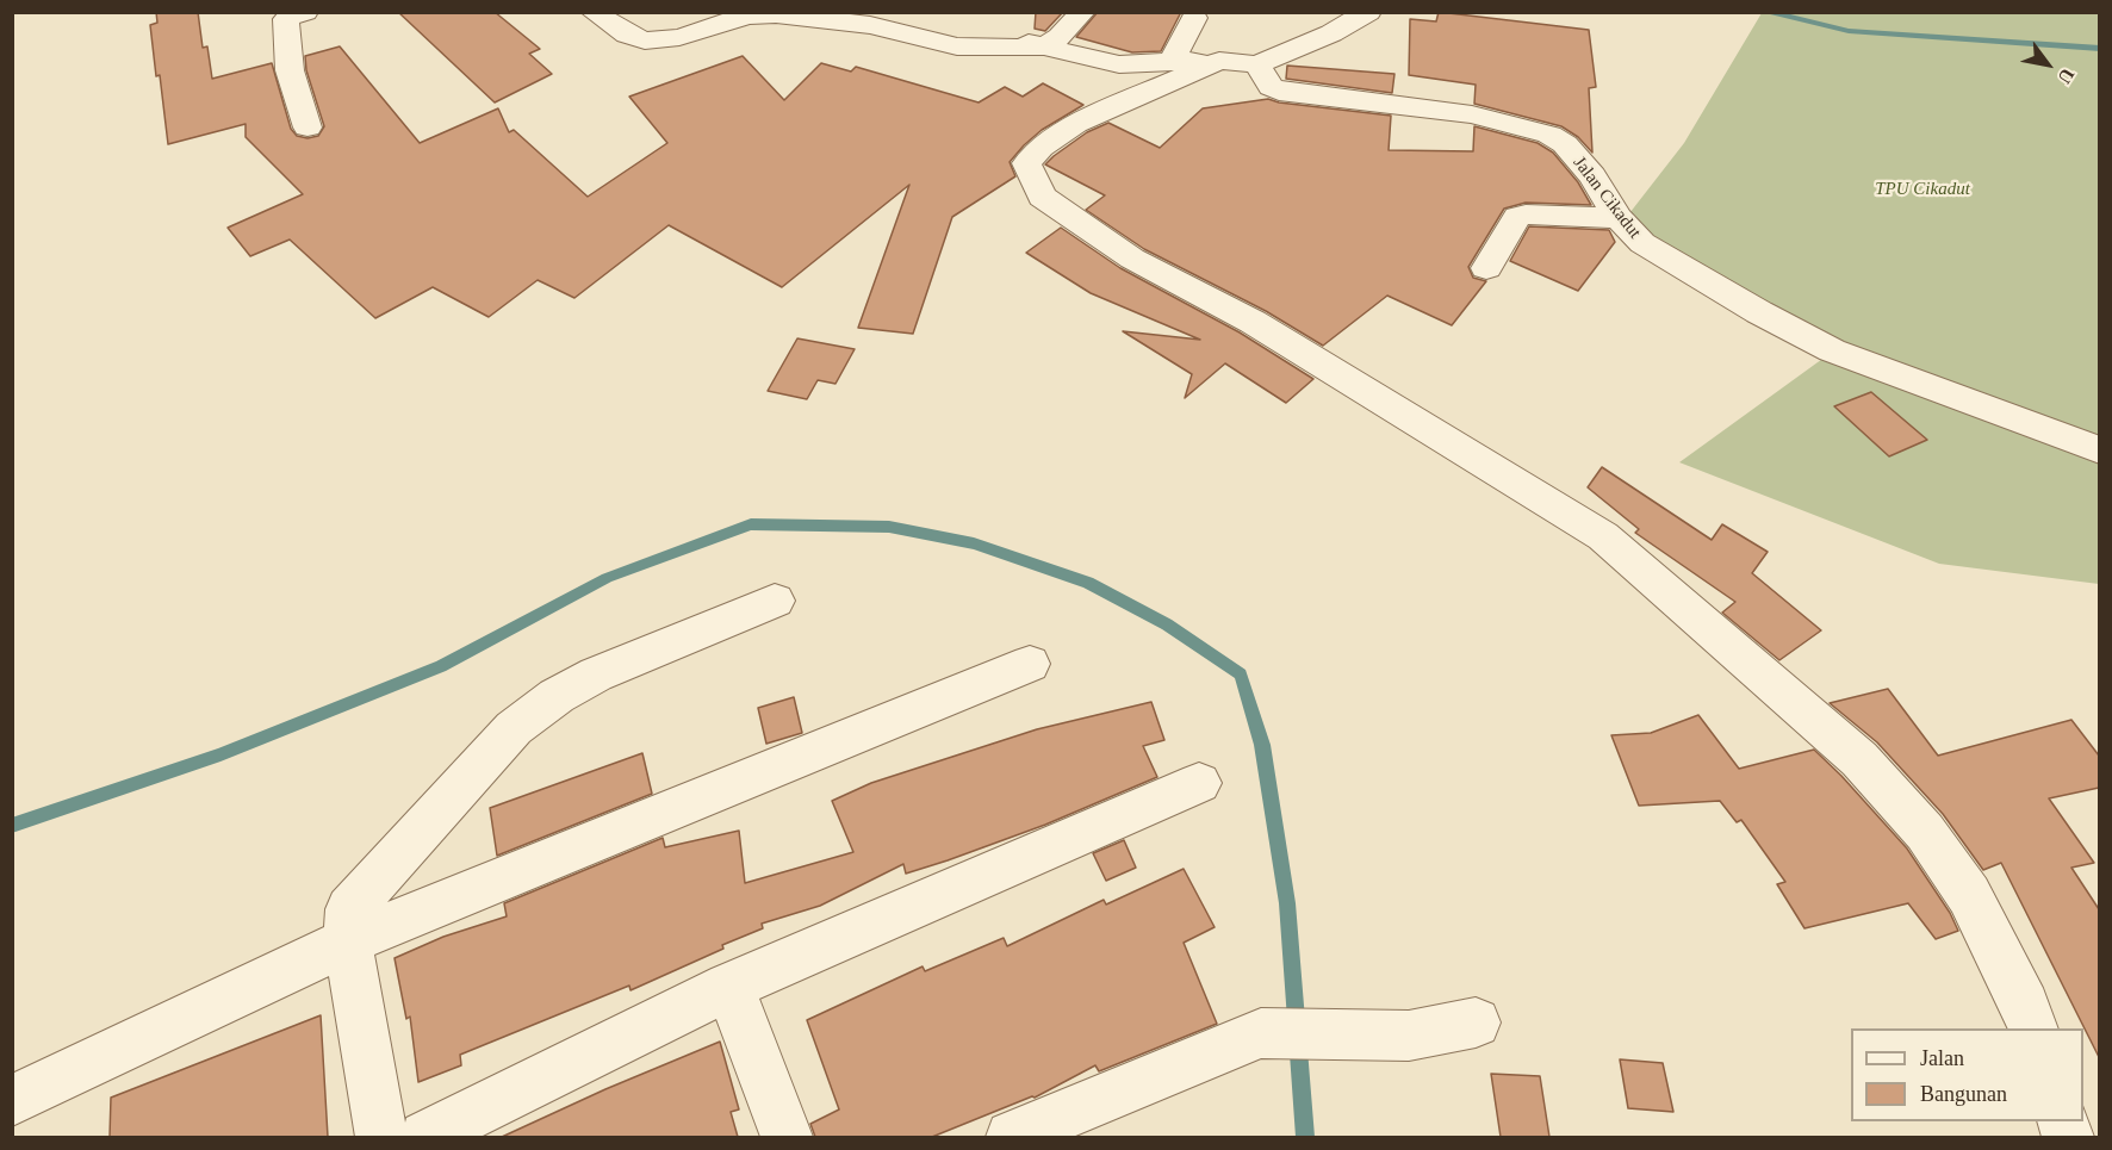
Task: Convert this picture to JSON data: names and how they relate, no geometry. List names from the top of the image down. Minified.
{"streets":{"street":["Jalan Cikadut"]},"parks":["TPU Cikadut"],"legend":["Jalan","Bangunan"],"north":"bottom right"}
